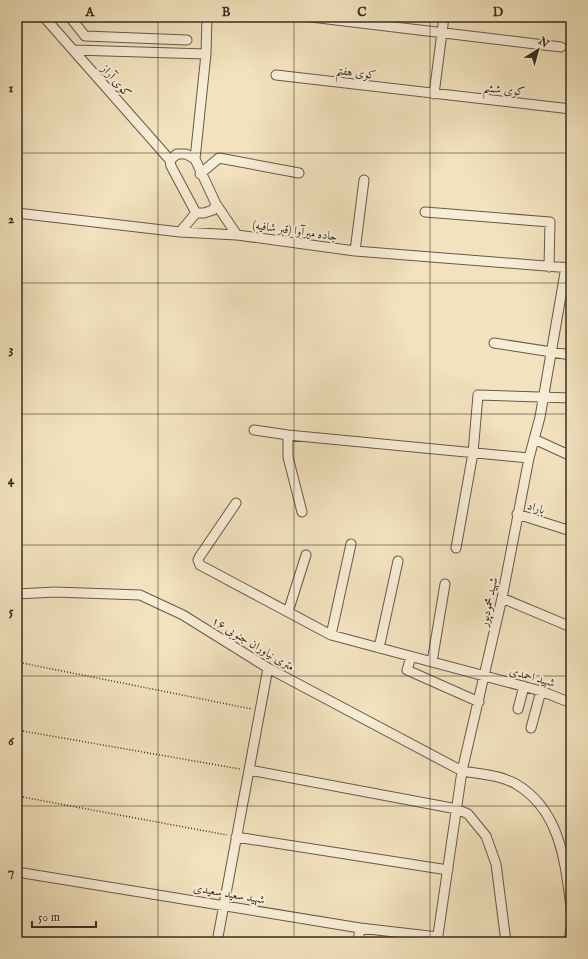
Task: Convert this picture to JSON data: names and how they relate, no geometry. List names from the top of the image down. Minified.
{"streets":{"street":["کوی هفتم","کوی آراز","کوی ششم","جاده میرآوا (قبر شافیه)","باراد","شهید محمودپور","۱۶ متری نیاوران جنوبی","شهید احمدی","شهید سعید سعیدی"]},"crossings":[["کوی هفتم","کوی ششم"],["جاده میرآوا (قبر شافیه)","شهید محمودپور"],["باراد","شهید محمودپور"],["شهید محمودپور","۱۶ متری نیاوران جنوبی"],["شهید محمودپور","شهید احمدی"],["شهید محمودپور","شهید سعید سعیدی"]],"scale_bar":"50 m","north":"top right","grid":{"columns":["A","B","C","D"],"rows":["1","2","3","4","5","6","7"]}}
